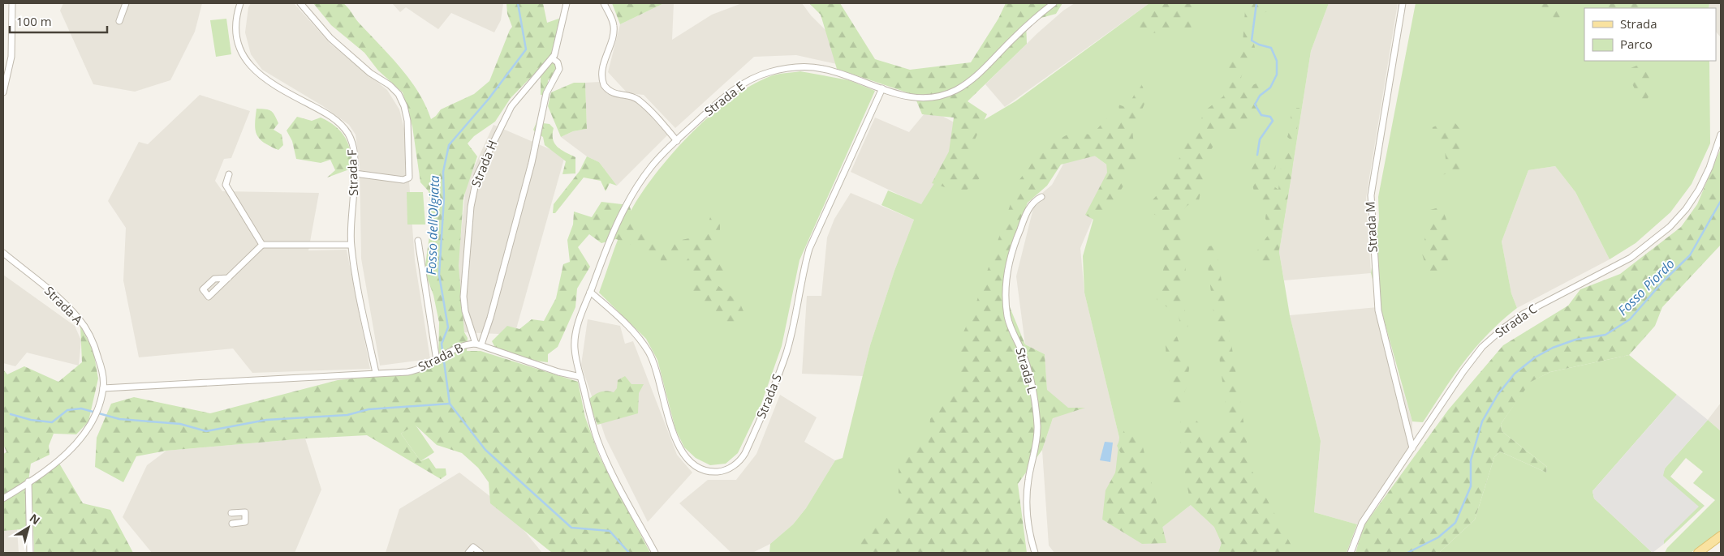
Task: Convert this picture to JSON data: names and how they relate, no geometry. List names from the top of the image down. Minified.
{"streets":{"street":["Strada E","Strada H","Strada F","Strada M","Strada A","Strada C","Strada B","Strada L","Strada S"]},"crossings":[["Strada E","Strada B"],["Strada E","Strada S"],["Strada H","Strada B"],["Strada F","Strada B"],["Strada M","Strada C"],["Strada A","Strada B"]],"water":["Fosso dell’Olgiata","Fosso Piordo"],"legend":["Strada","Parco"],"scale_bar":"100 m","north":"top right"}
